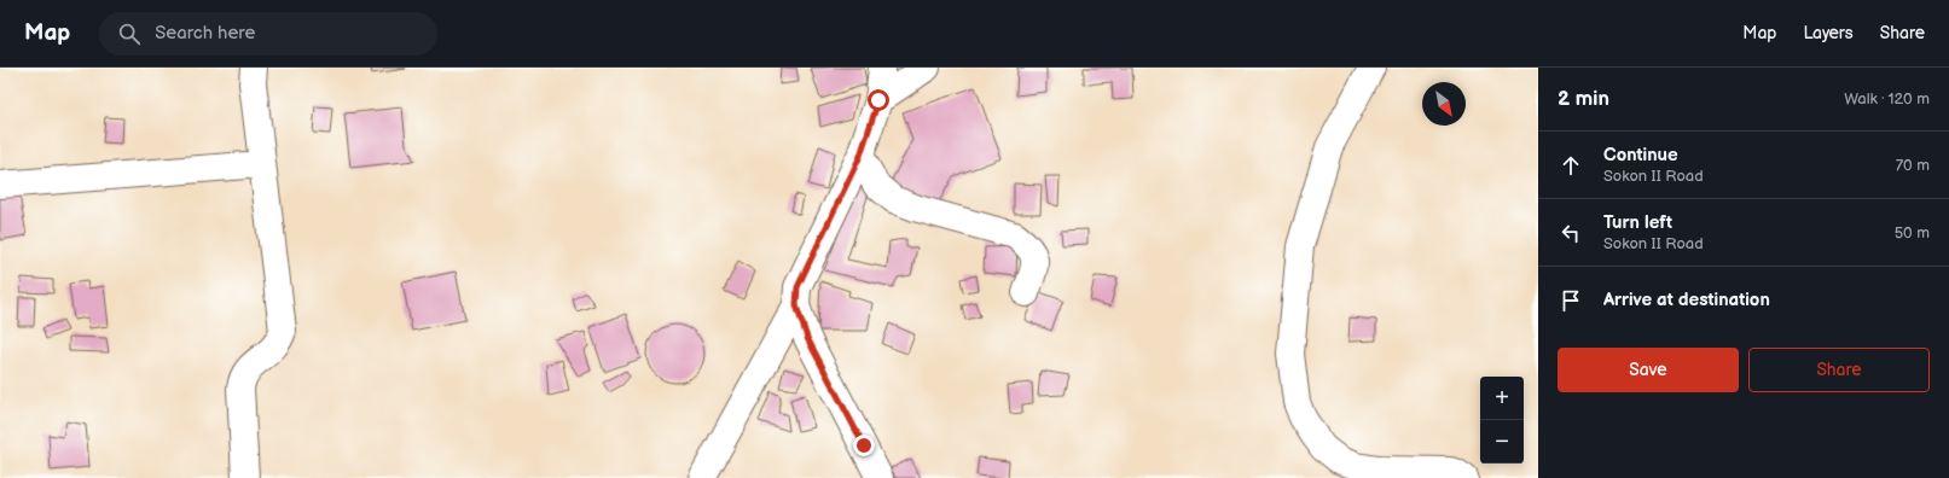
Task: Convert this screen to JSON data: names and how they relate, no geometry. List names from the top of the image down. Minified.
{"north":"bottom right","page":{"header":"Map","search":"Search here","nav":["Map","Layers","Share"],"heading":["2 min","Walk · 120 m"],"list":[["Continue","Sokon II Road","70 m"],["Turn left","Sokon II Road","50 m"],"Arrive at destination"],"buttons":["Save","Share"],"map_buttons":["+","−"]}}
